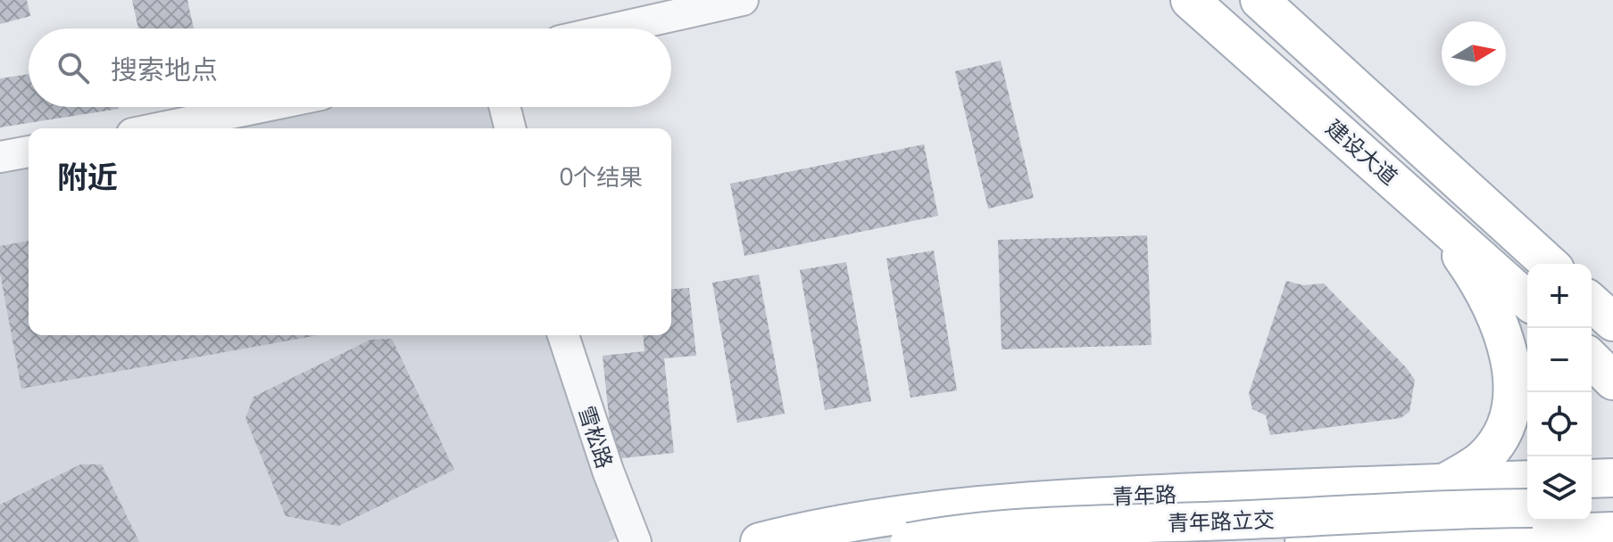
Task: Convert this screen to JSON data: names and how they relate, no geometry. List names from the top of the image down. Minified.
{"streets":{"main road":["建设大道","青年路","青年路立交"],"street":["雪松路"]},"north":"right","page":{"search":"搜索地点","heading":["附近","0个结果"],"map_buttons":["+","−"]}}
